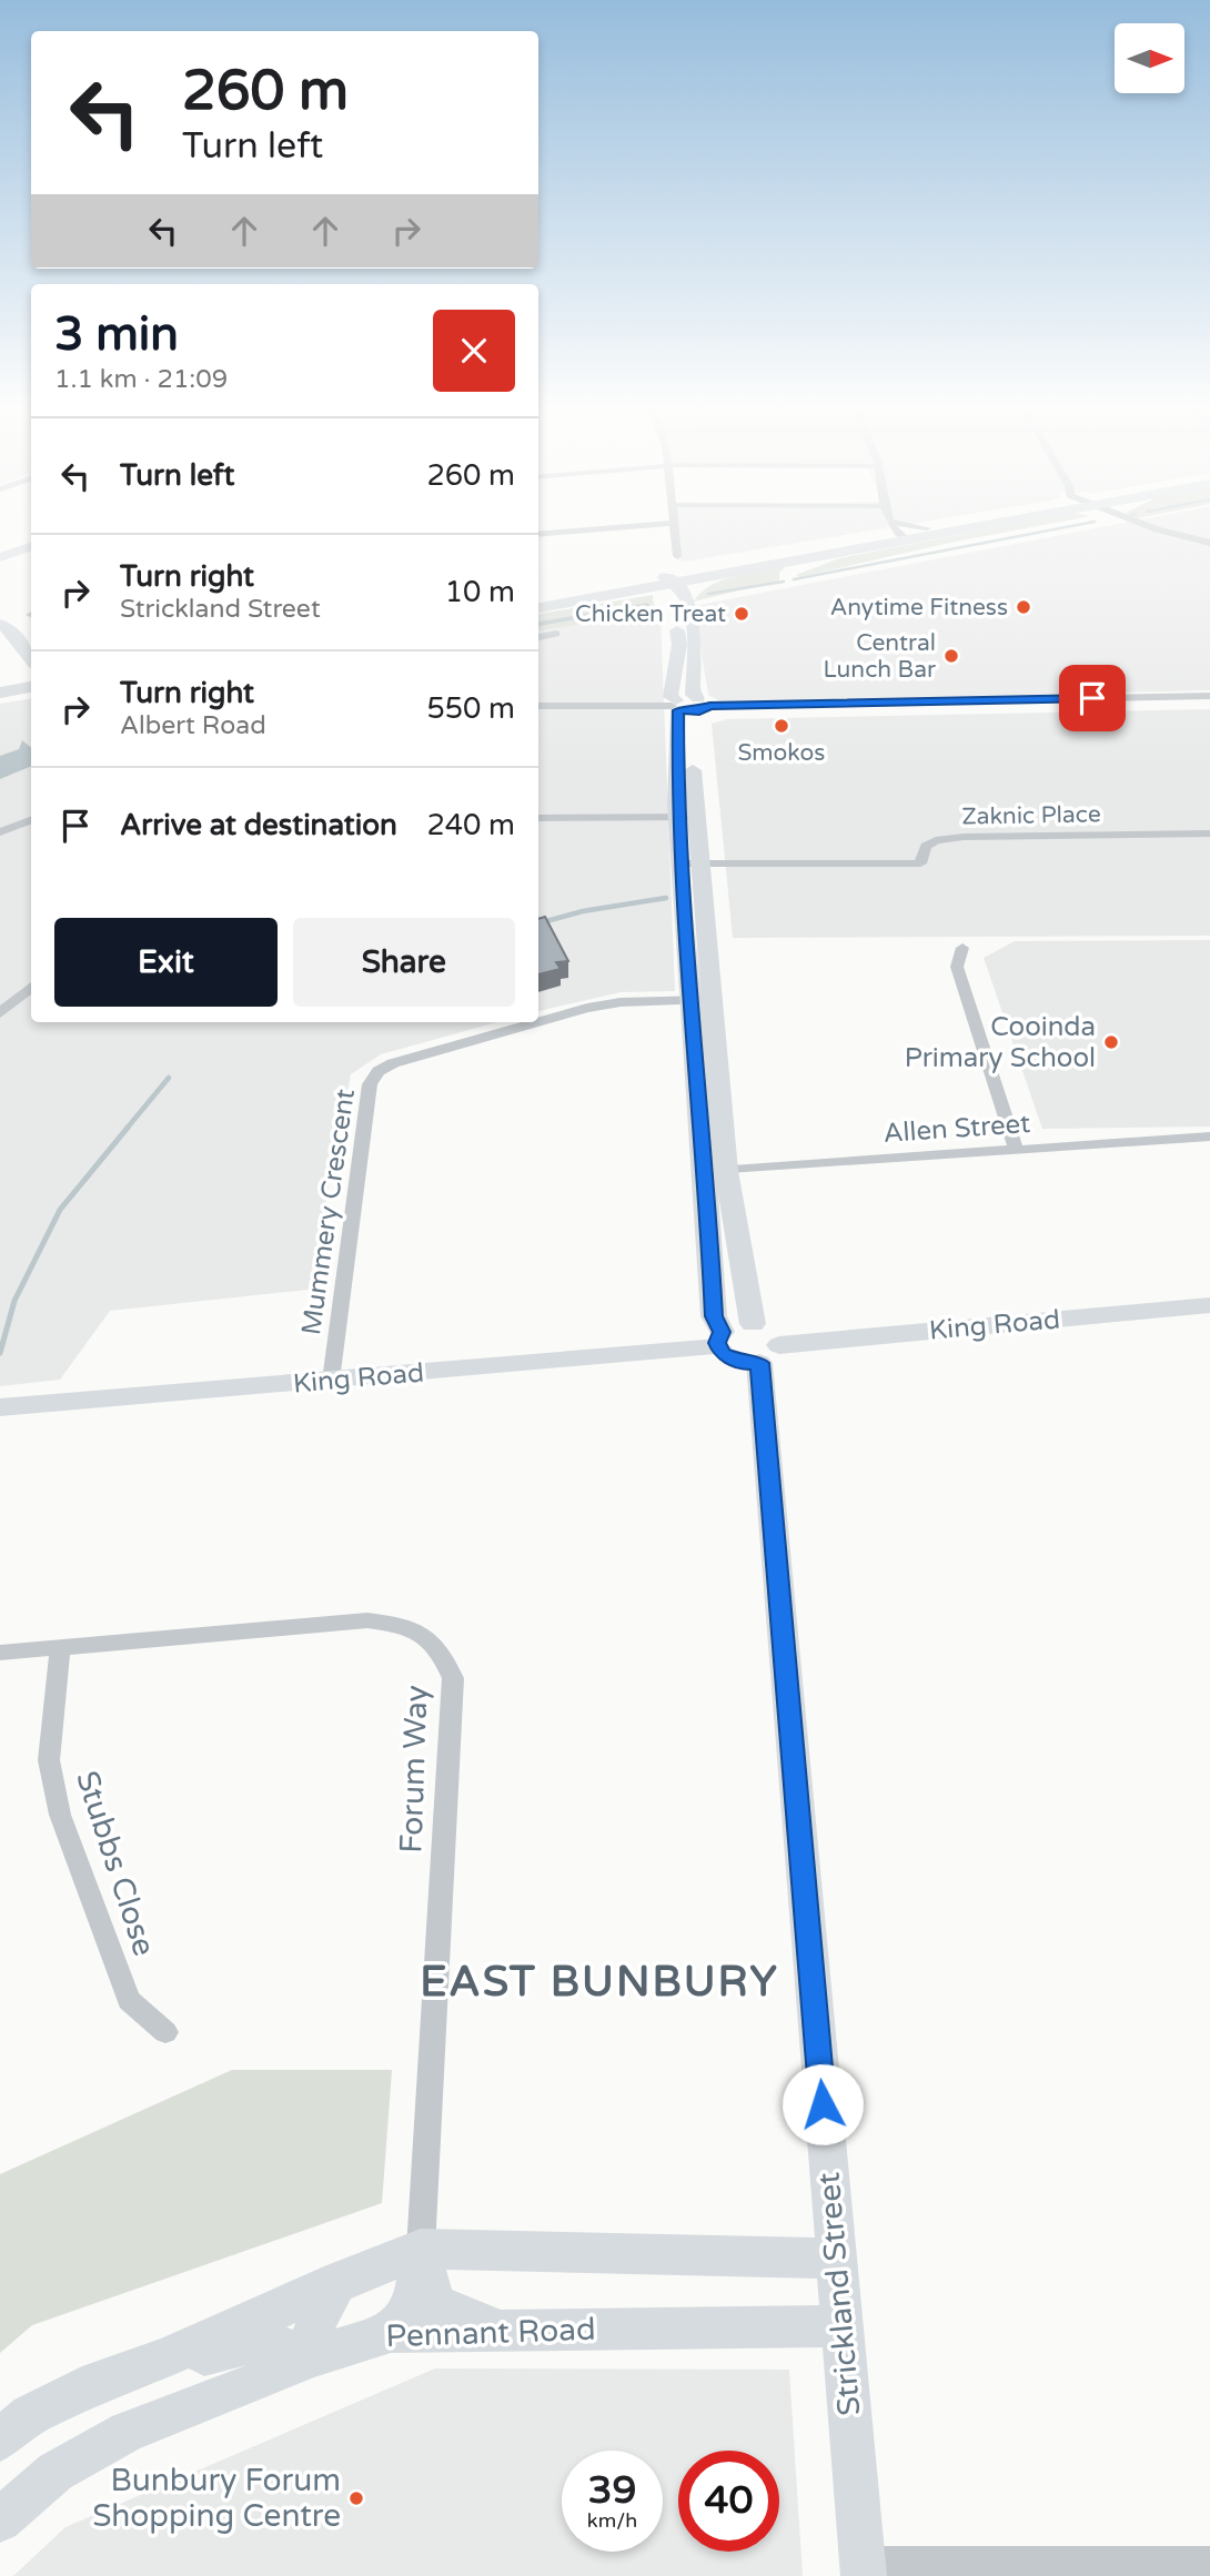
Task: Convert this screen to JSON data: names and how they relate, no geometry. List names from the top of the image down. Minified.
{"streets":{"street":["Zaknic Place","Allen Street","Mummery Crescent","King Road","Forum Way","Stubbs Close","Strickland Street","Pennant Road"]},"crossings":[["Mummery Crescent","King Road"],["King Road","Strickland Street"],["Forum Way","Stubbs Close"],["Strickland Street","Pennant Road"]],"districts":["EAST BUNBURY"],"places":["Anytime Fitness","Chicken Treat","Central Lunch Bar","Smokos","Cooinda Primary School","Bunbury Forum Shopping Centre"],"north":"right","page":{"turn":["260 m","Turn left"],"heading":["3 min","1.1 km · 21:09"],"list":[{"name":"Turn left","value":"260 m"},{"name":"Turn right","note":"Strickland Street","value":"10 m"},{"name":"Turn right","note":"Albert Road","value":"550 m"},{"name":"Arrive at destination","value":"240 m"}],"buttons":["Exit","Share"],"speed":"39 km/h","limit":"40"}}
